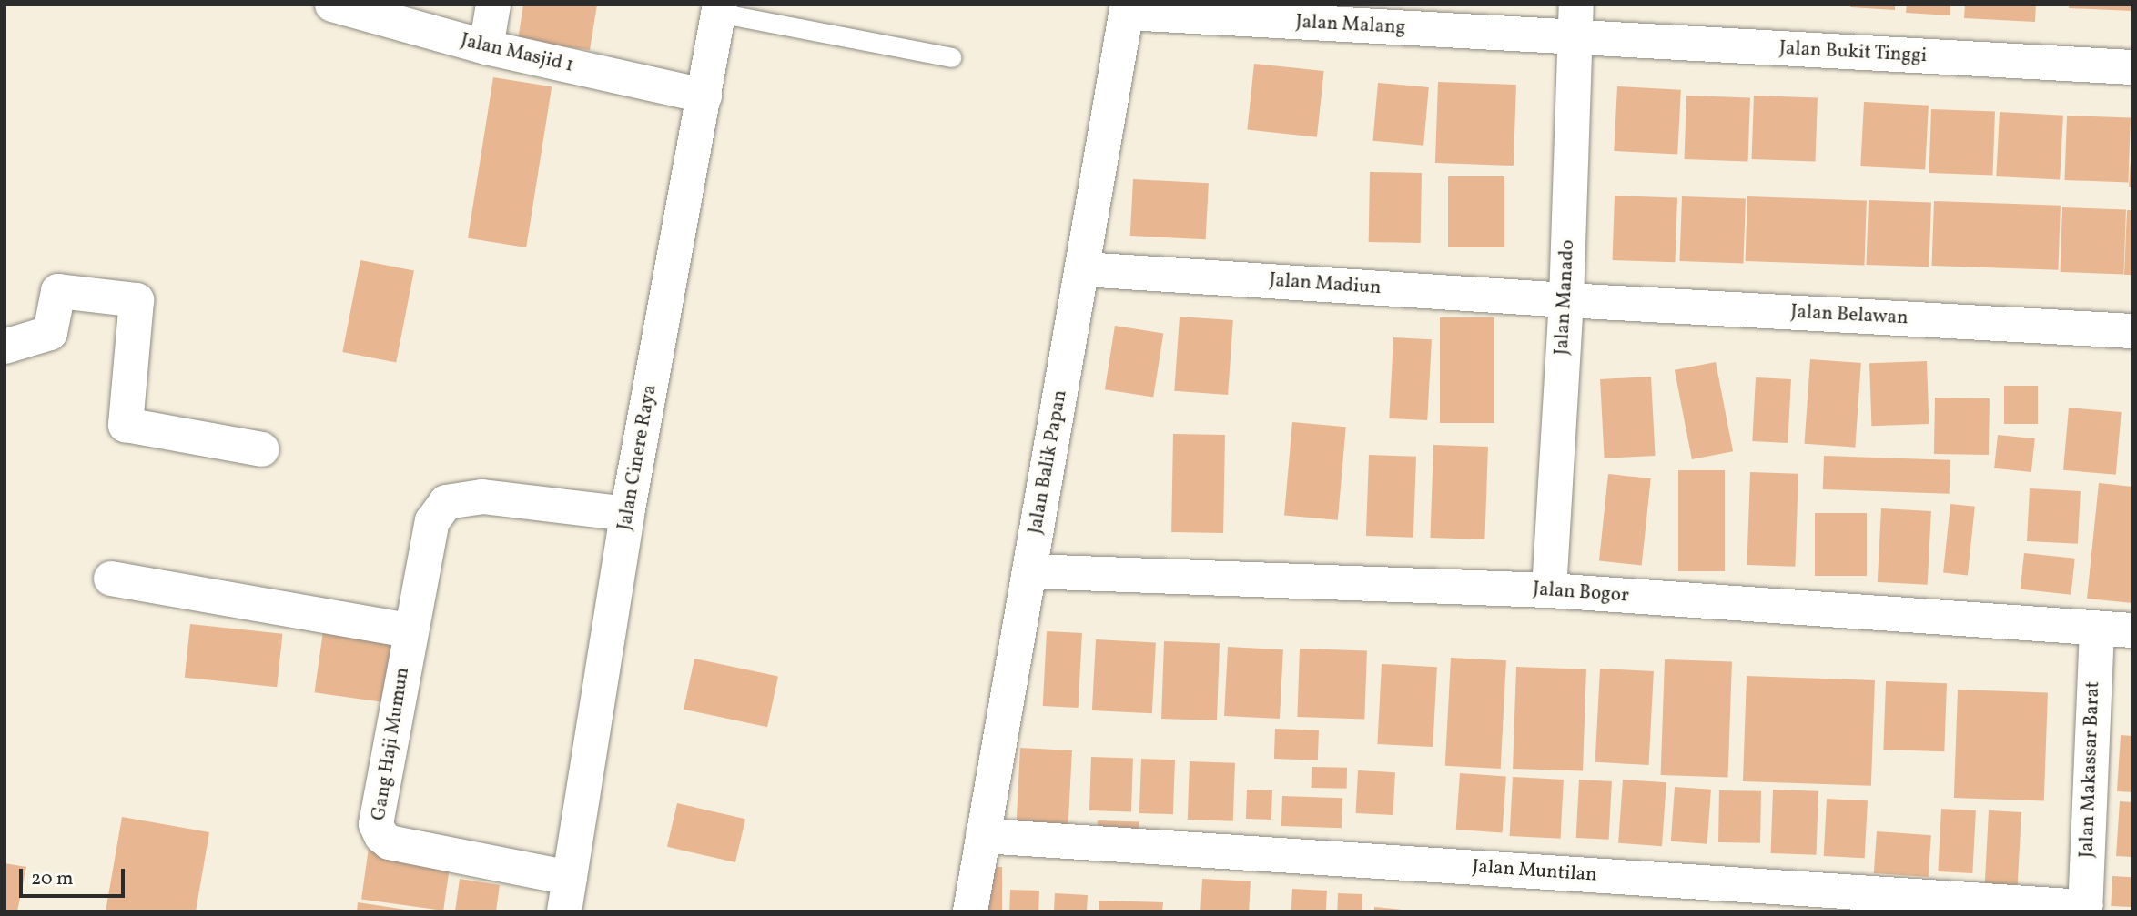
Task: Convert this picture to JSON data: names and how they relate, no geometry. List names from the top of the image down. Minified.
{"streets":{"street":["Jalan Malang","Jalan Bukit Tinggi","Jalan Masjid 1","Jalan Madiun","Jalan Manado","Jalan Belawan","Jalan Cinere Raya","Jalan Balik Papan","Jalan Bogor","Gang Haji Mumun","Jalan Makassar Barat","Jalan Muntilan"]},"crossings":[["Jalan Malang","Jalan Bukit Tinggi"],["Jalan Malang","Jalan Manado"],["Jalan Malang","Jalan Balik Papan"],["Jalan Bukit Tinggi","Jalan Manado"],["Jalan Masjid 1","Jalan Cinere Raya"],["Jalan Madiun","Jalan Manado"],["Jalan Madiun","Jalan Belawan"],["Jalan Madiun","Jalan Balik Papan"],["Jalan Manado","Jalan Belawan"],["Jalan Manado","Jalan Bogor"],["Jalan Cinere Raya","Gang Haji Mumun"],["Jalan Balik Papan","Jalan Bogor"],["Jalan Balik Papan","Jalan Muntilan"],["Jalan Bogor","Jalan Makassar Barat"],["Jalan Makassar Barat","Jalan Muntilan"]],"scale_bar":"20 m"}
